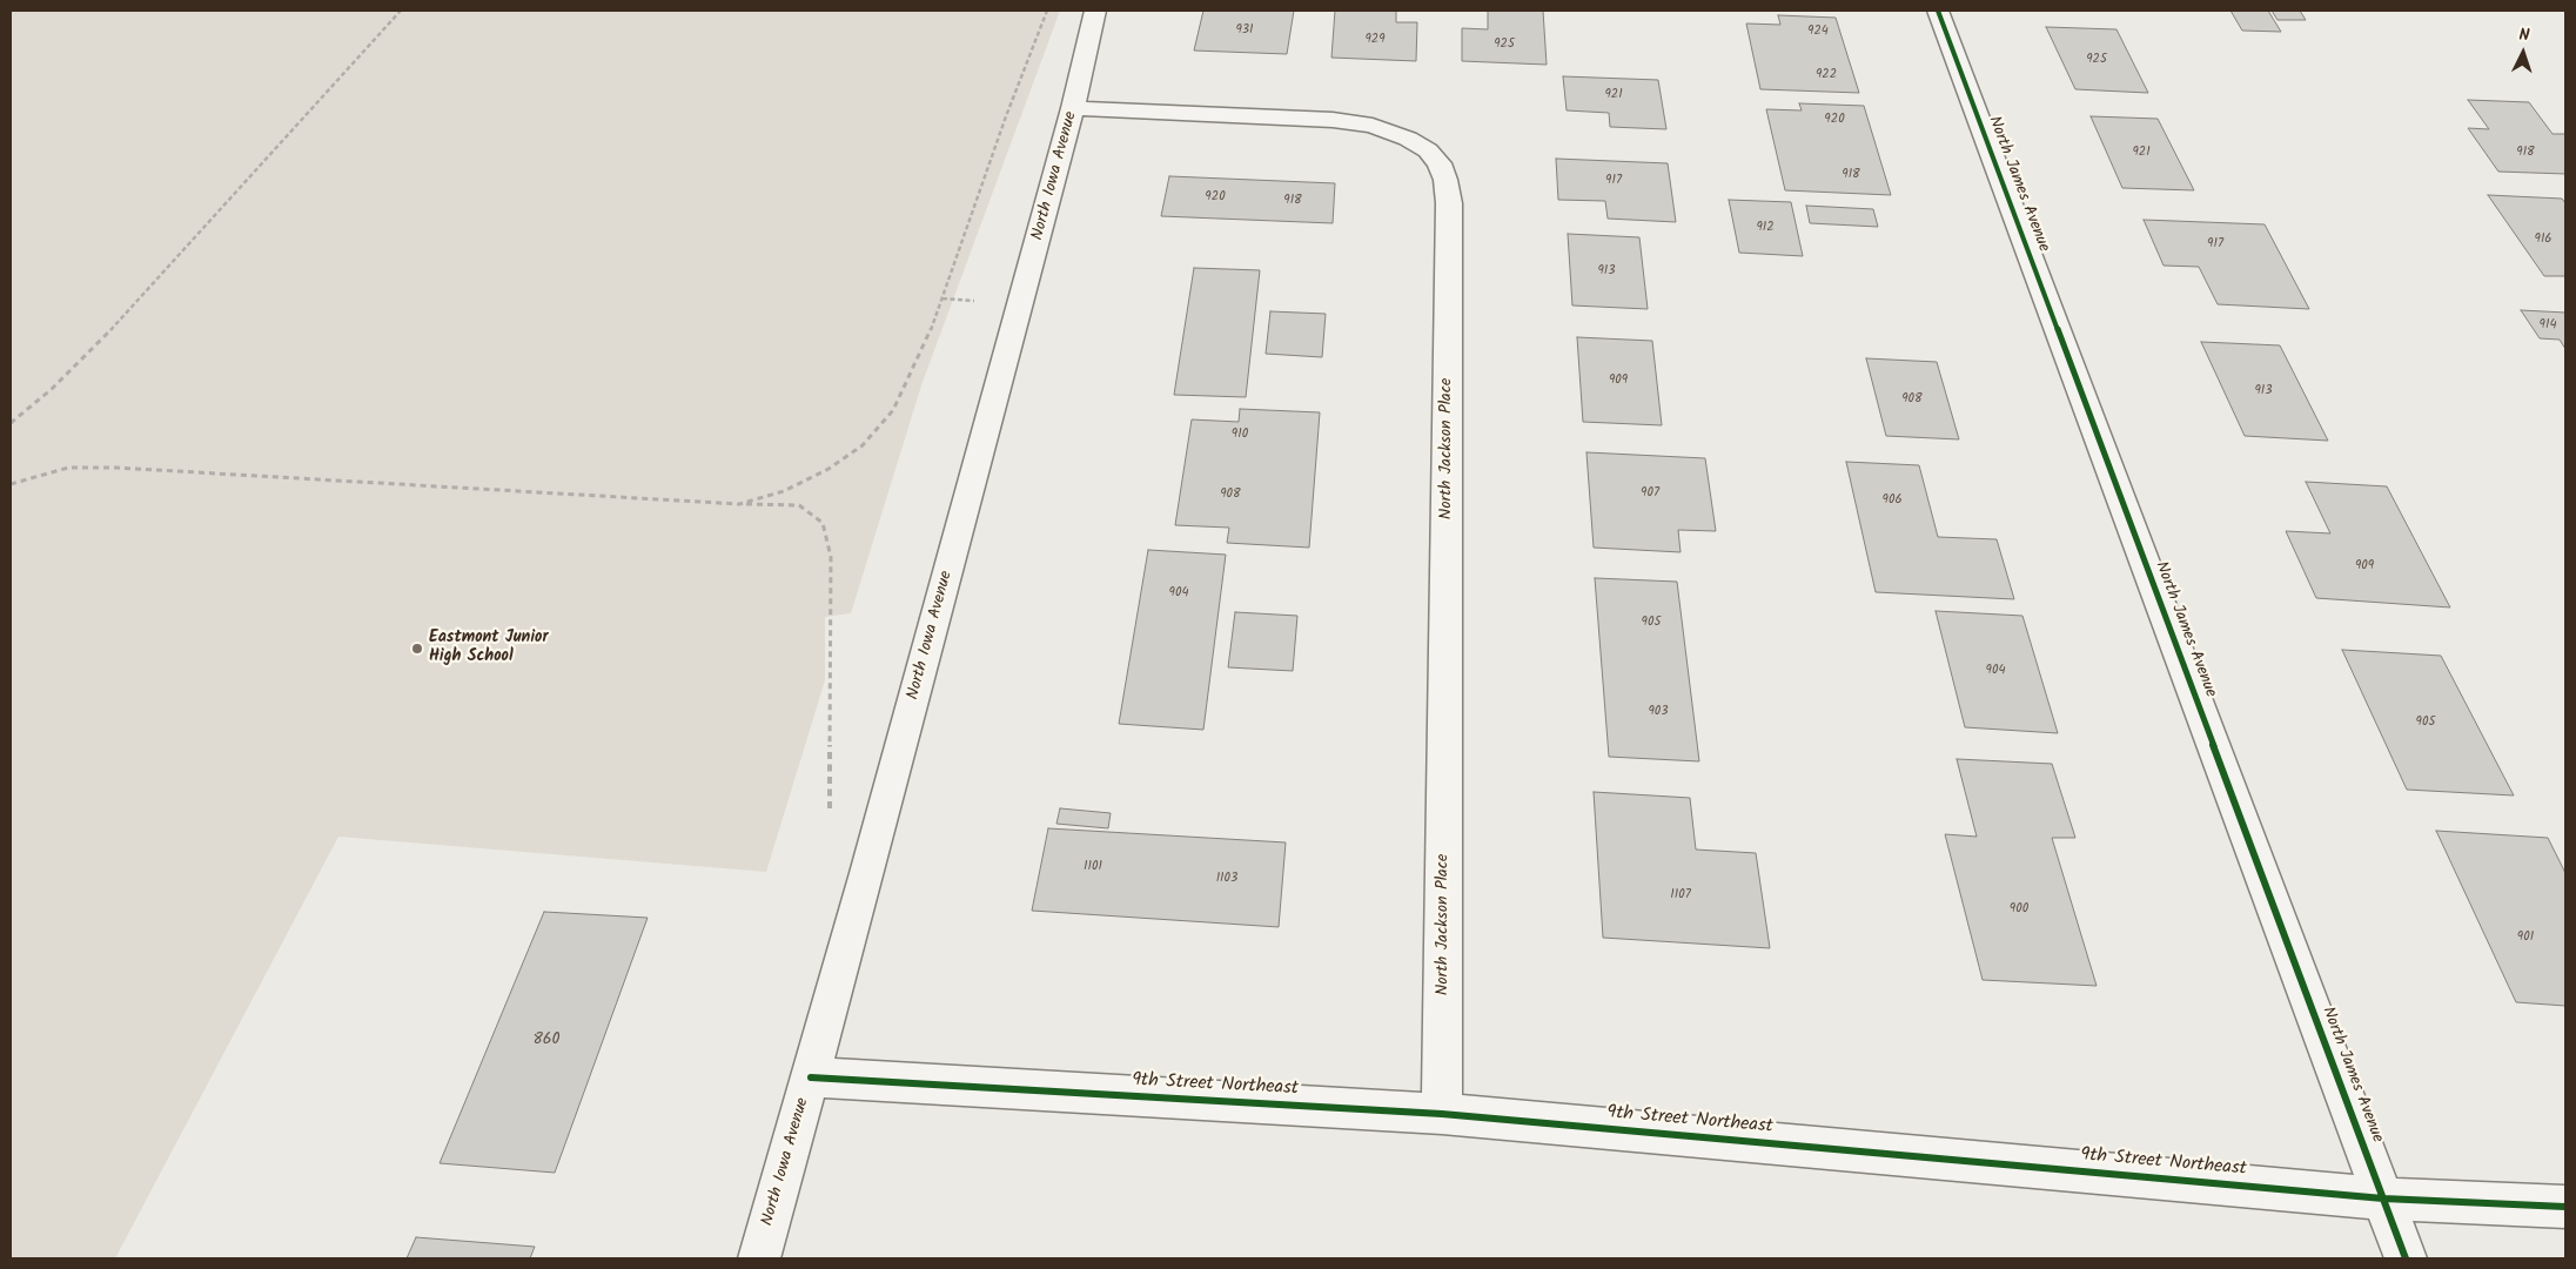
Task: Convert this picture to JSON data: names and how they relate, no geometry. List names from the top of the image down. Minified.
{"streets":{"street":["North Iowa Avenue","North James Avenue","North Jackson Place","9th Street Northeast"]},"crossings":[["North Iowa Avenue","North Jackson Place"],["North Iowa Avenue","9th Street Northeast"],["North James Avenue","9th Street Northeast"],["North Jackson Place","9th Street Northeast"]],"places":["Eastmont Junior High School"],"house_numbers":["931","924","929","925","925","922","921","920","921","918","918","917","920","918","912","916","917","913","914","909","913","908","910","907","908","906","909","904","905","904","903","905","1101","1103","1107","900","901","860"],"north":"top"}
